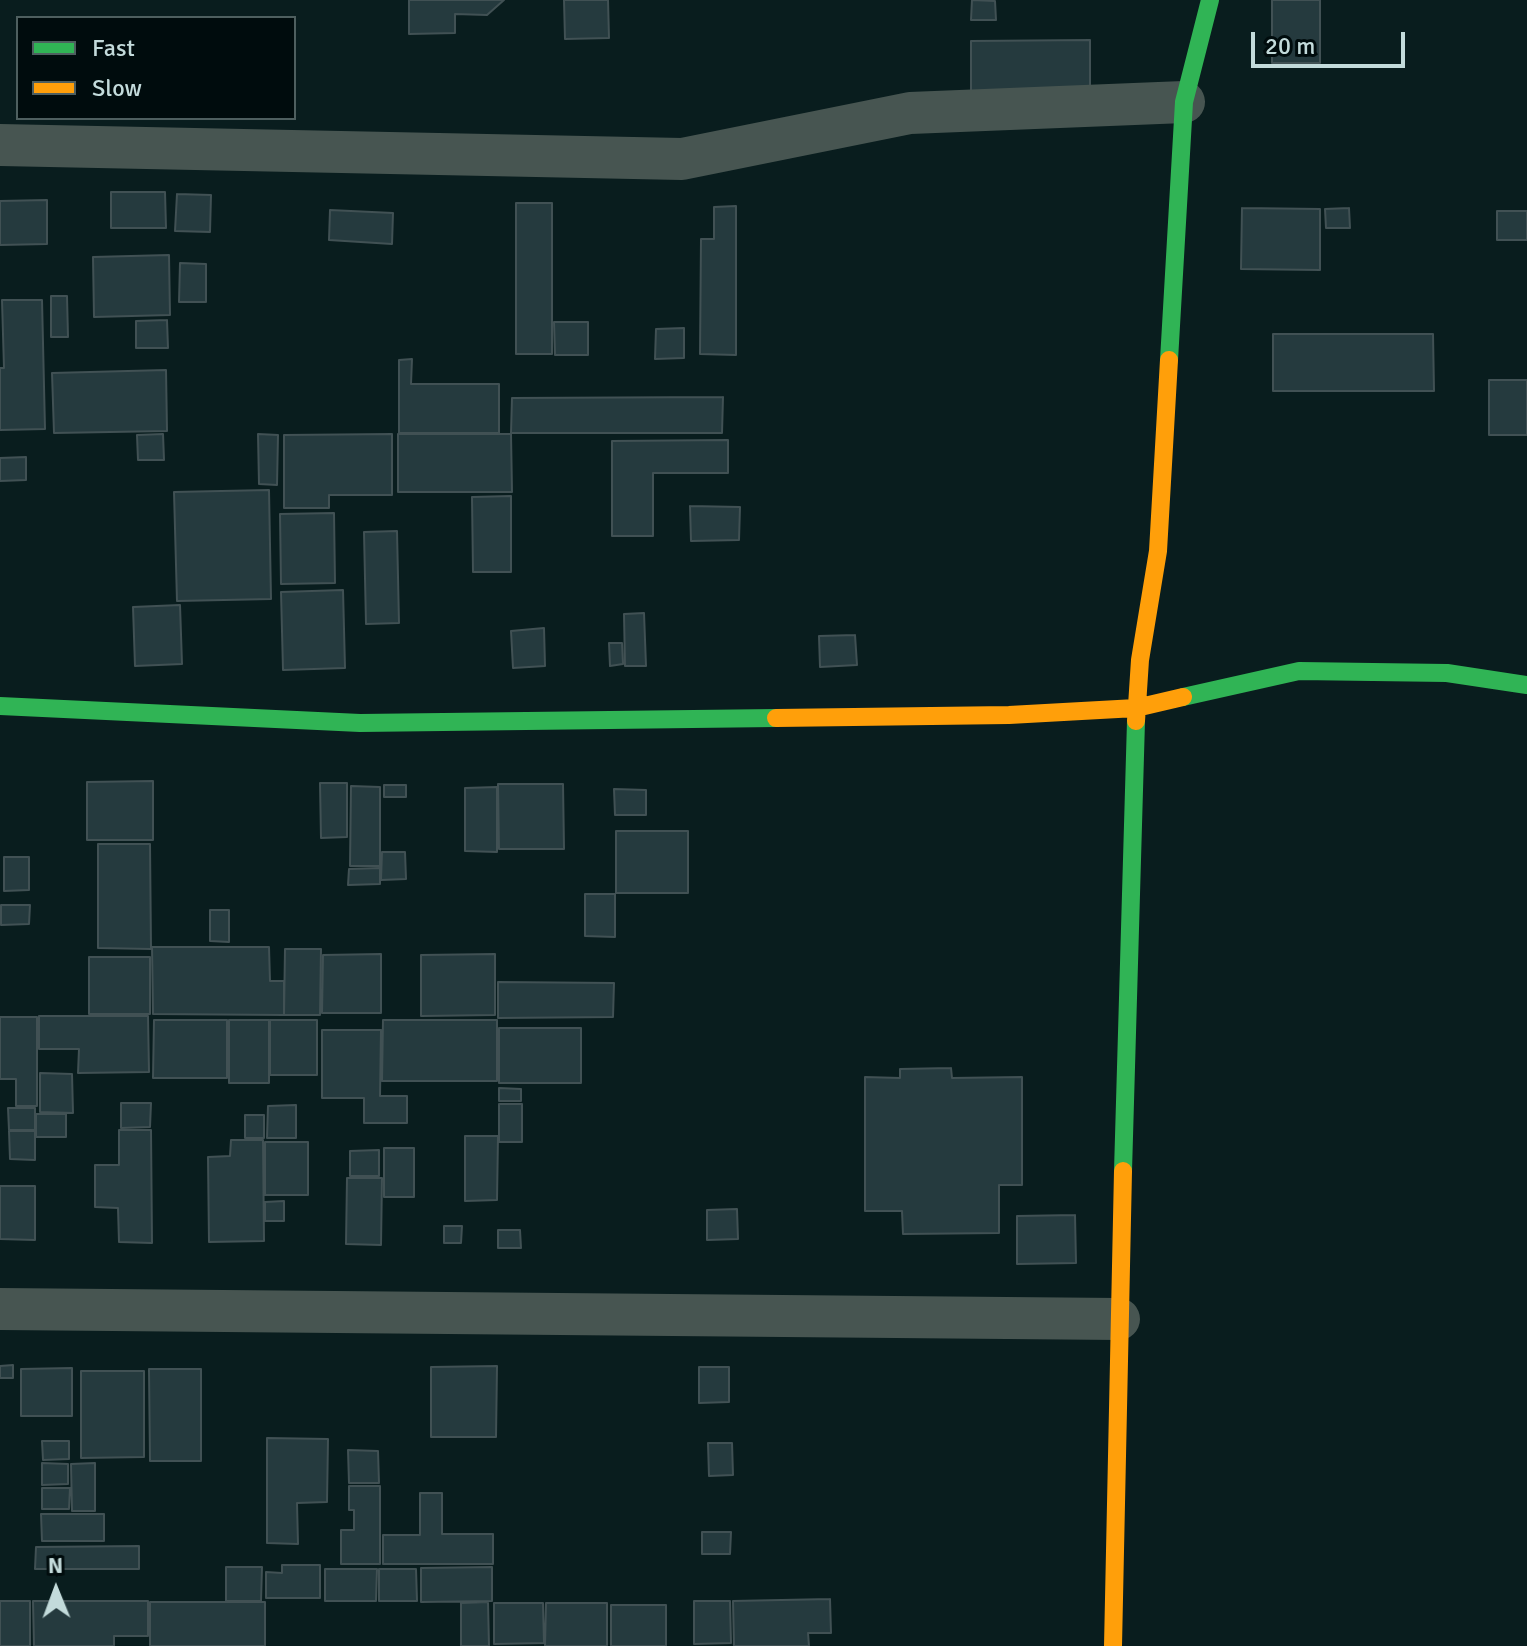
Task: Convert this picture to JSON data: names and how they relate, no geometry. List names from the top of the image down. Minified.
{"legend":["Fast","Slow"],"scale_bar":"20 m","north":"top"}
